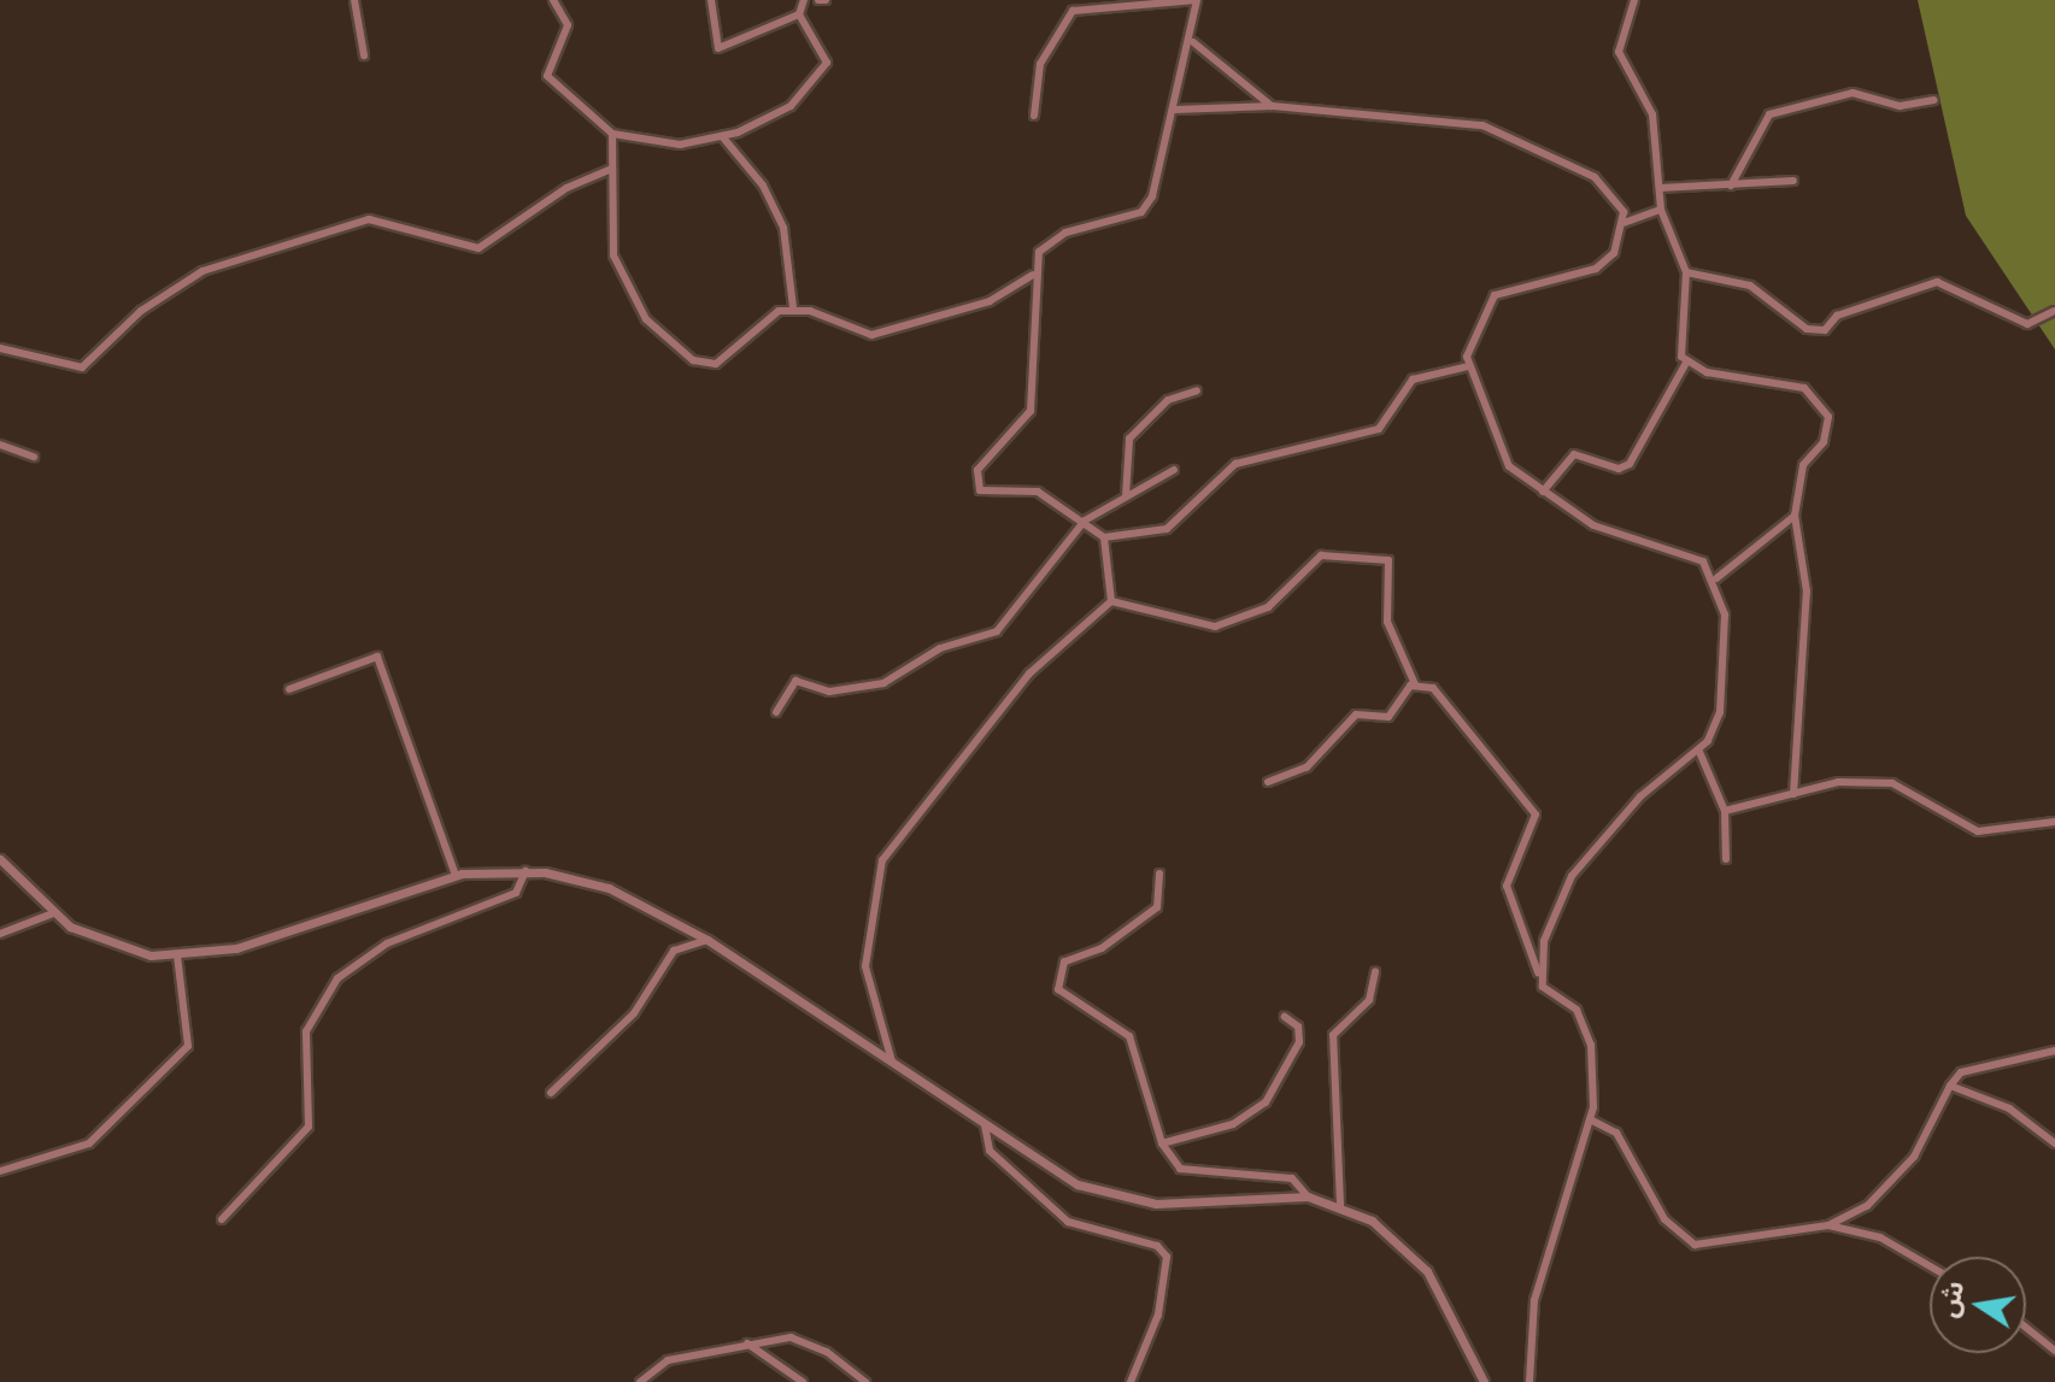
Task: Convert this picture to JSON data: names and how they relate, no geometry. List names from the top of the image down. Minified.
{"north":"left"}
